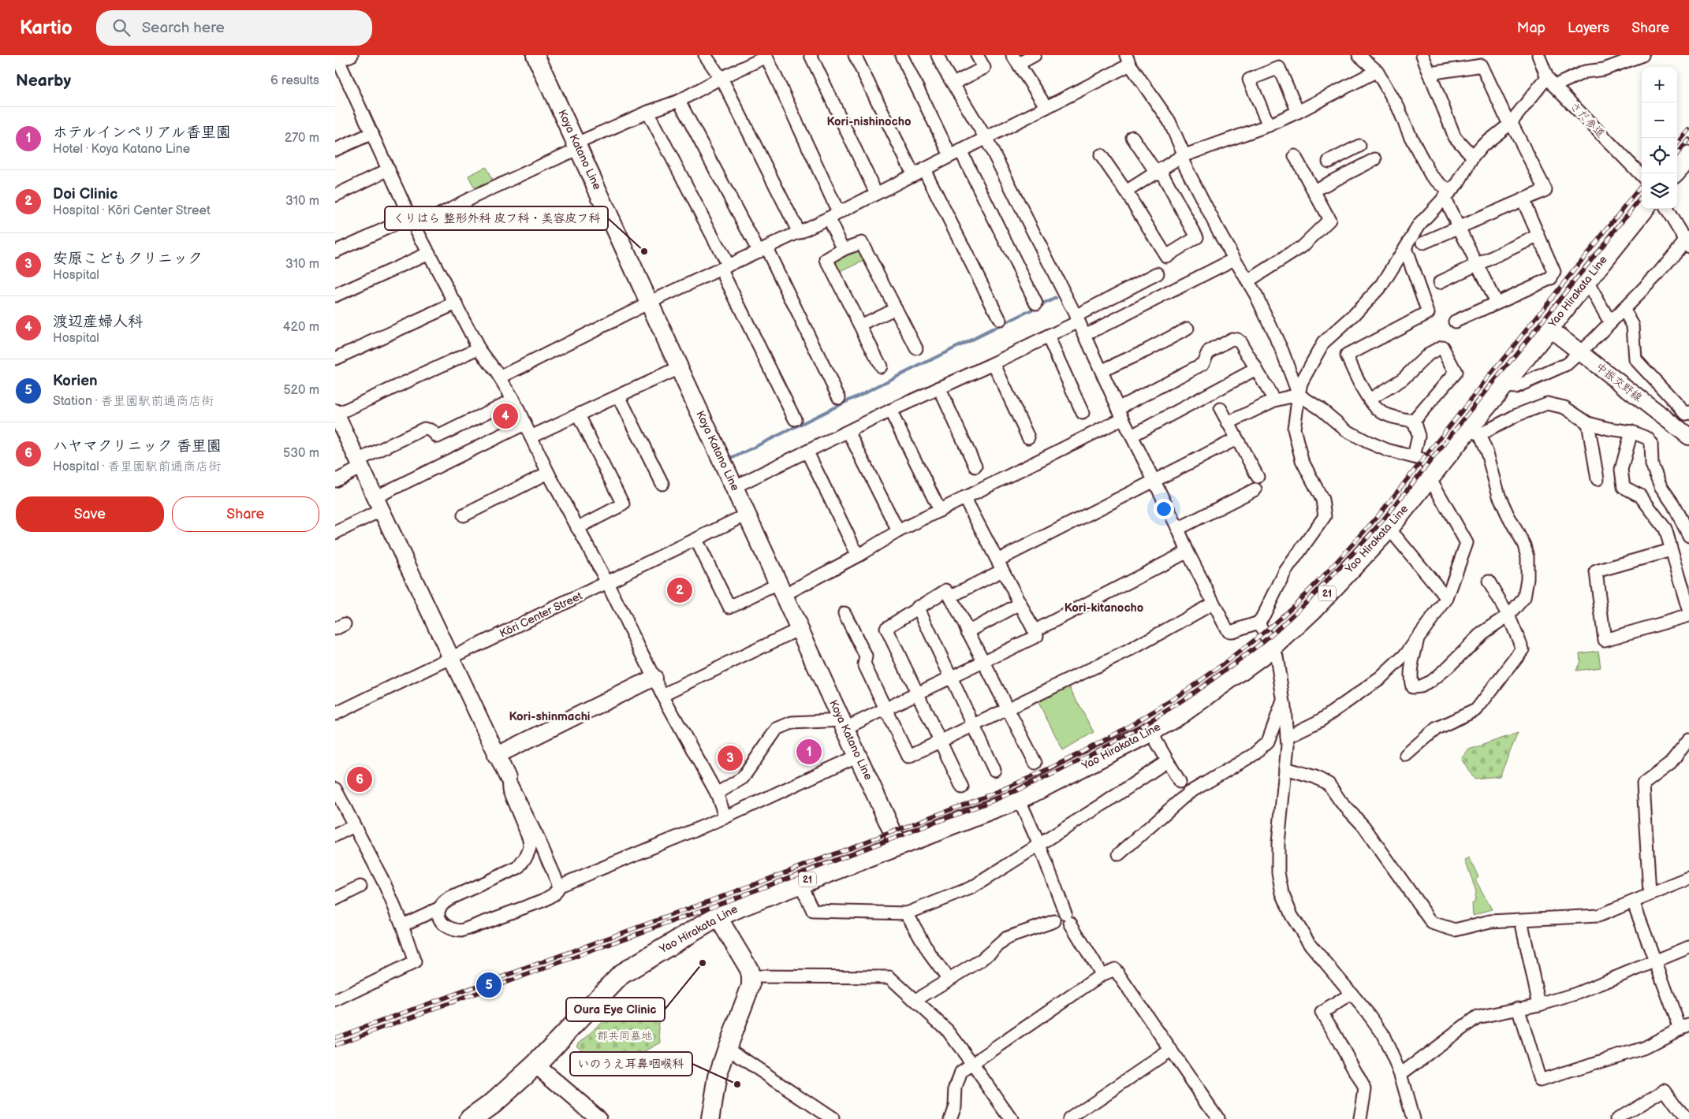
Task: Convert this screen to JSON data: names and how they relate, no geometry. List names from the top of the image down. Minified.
{"streets":{"main road":["Koya Katano Line","Yao Hirakata Line","21"],"street":["さだ参道","中振交野線","Kōri Center Street"]},"crossings":[["Koya Katano Line","Yao Hirakata Line"],["Koya Katano Line","Kōri Center Street"],["Yao Hirakata Line","中振交野線"]],"districts":["Kori-nishinocho","Kori-kitanocho","Kori-shinmachi"],"parks":["郡共同墓地"],"places":["くりはら 整形外科 皮フ科・美容皮フ科","Oura Eye Clinic","いのうえ耳鼻咽喉科"],"page":{"header":"Kartio","search":"Search here","nav":["Map","Layers","Share"],"heading":["Nearby","6 results"],"map_buttons":["+","−"],"list":[{"mark":"1","name":"ホテルインペリアル香里園","note":"Hotel · Koya Katano Line","value":"270 m"},{"mark":"2","name":"Doi Clinic","note":"Hospital · Kōri Center Street","value":"310 m"},{"mark":"3","name":"安原こどもクリニック","note":"Hospital","value":"310 m"},{"mark":"4","name":"渡辺産婦人科","note":"Hospital","value":"420 m"},{"mark":"5","name":"Korien","note":"Station · 香里園駅前通商店街","value":"520 m"},{"mark":"6","name":"ハヤマクリニック 香里園","note":"Hospital · 香里園駅前通商店街","value":"530 m"}],"pins":["4","2","1","3","6","5"],"buttons":["Save","Share"]}}
